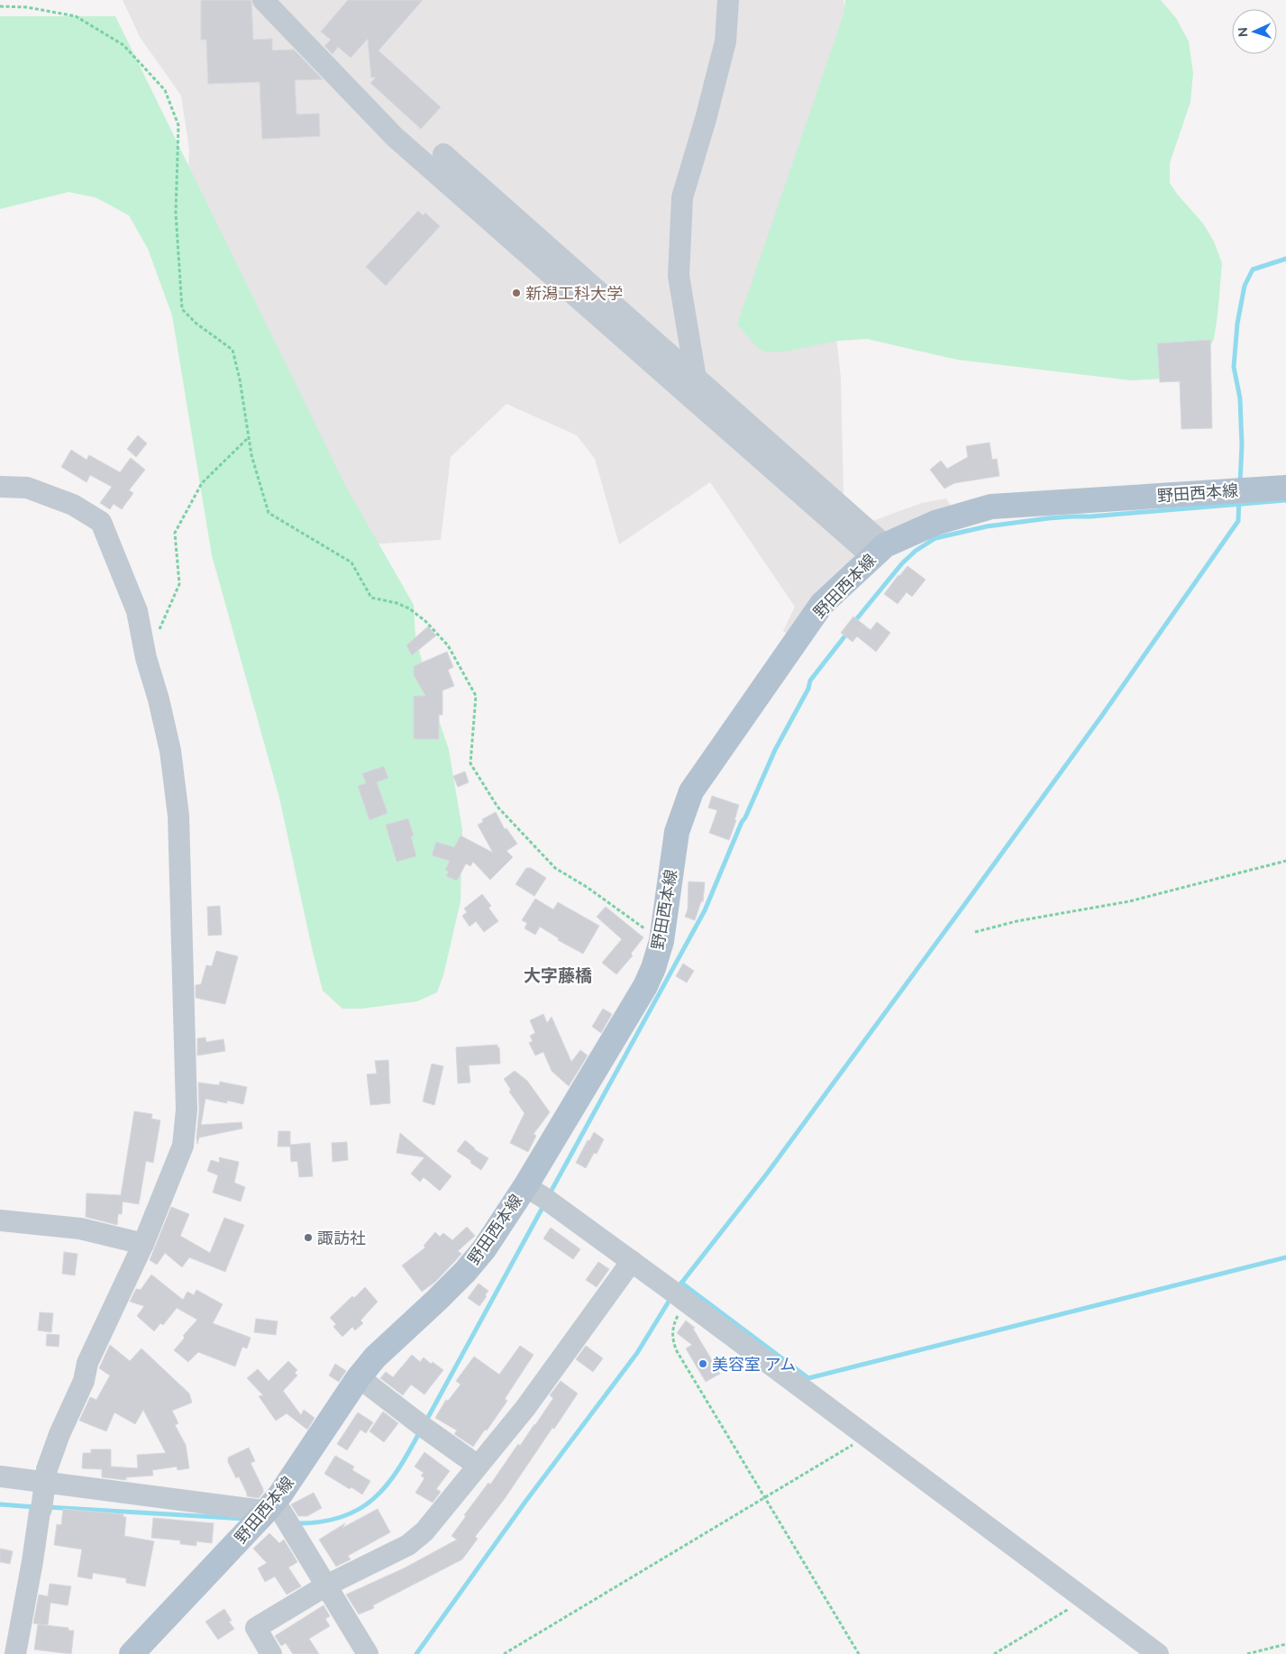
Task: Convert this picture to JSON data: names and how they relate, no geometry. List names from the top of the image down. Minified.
{"streets":{"main road":["野田西本線"]},"districts":["大字藤橋"],"places":["新潟工科大学","諏訪社","美容室 アム"],"north":"left"}
